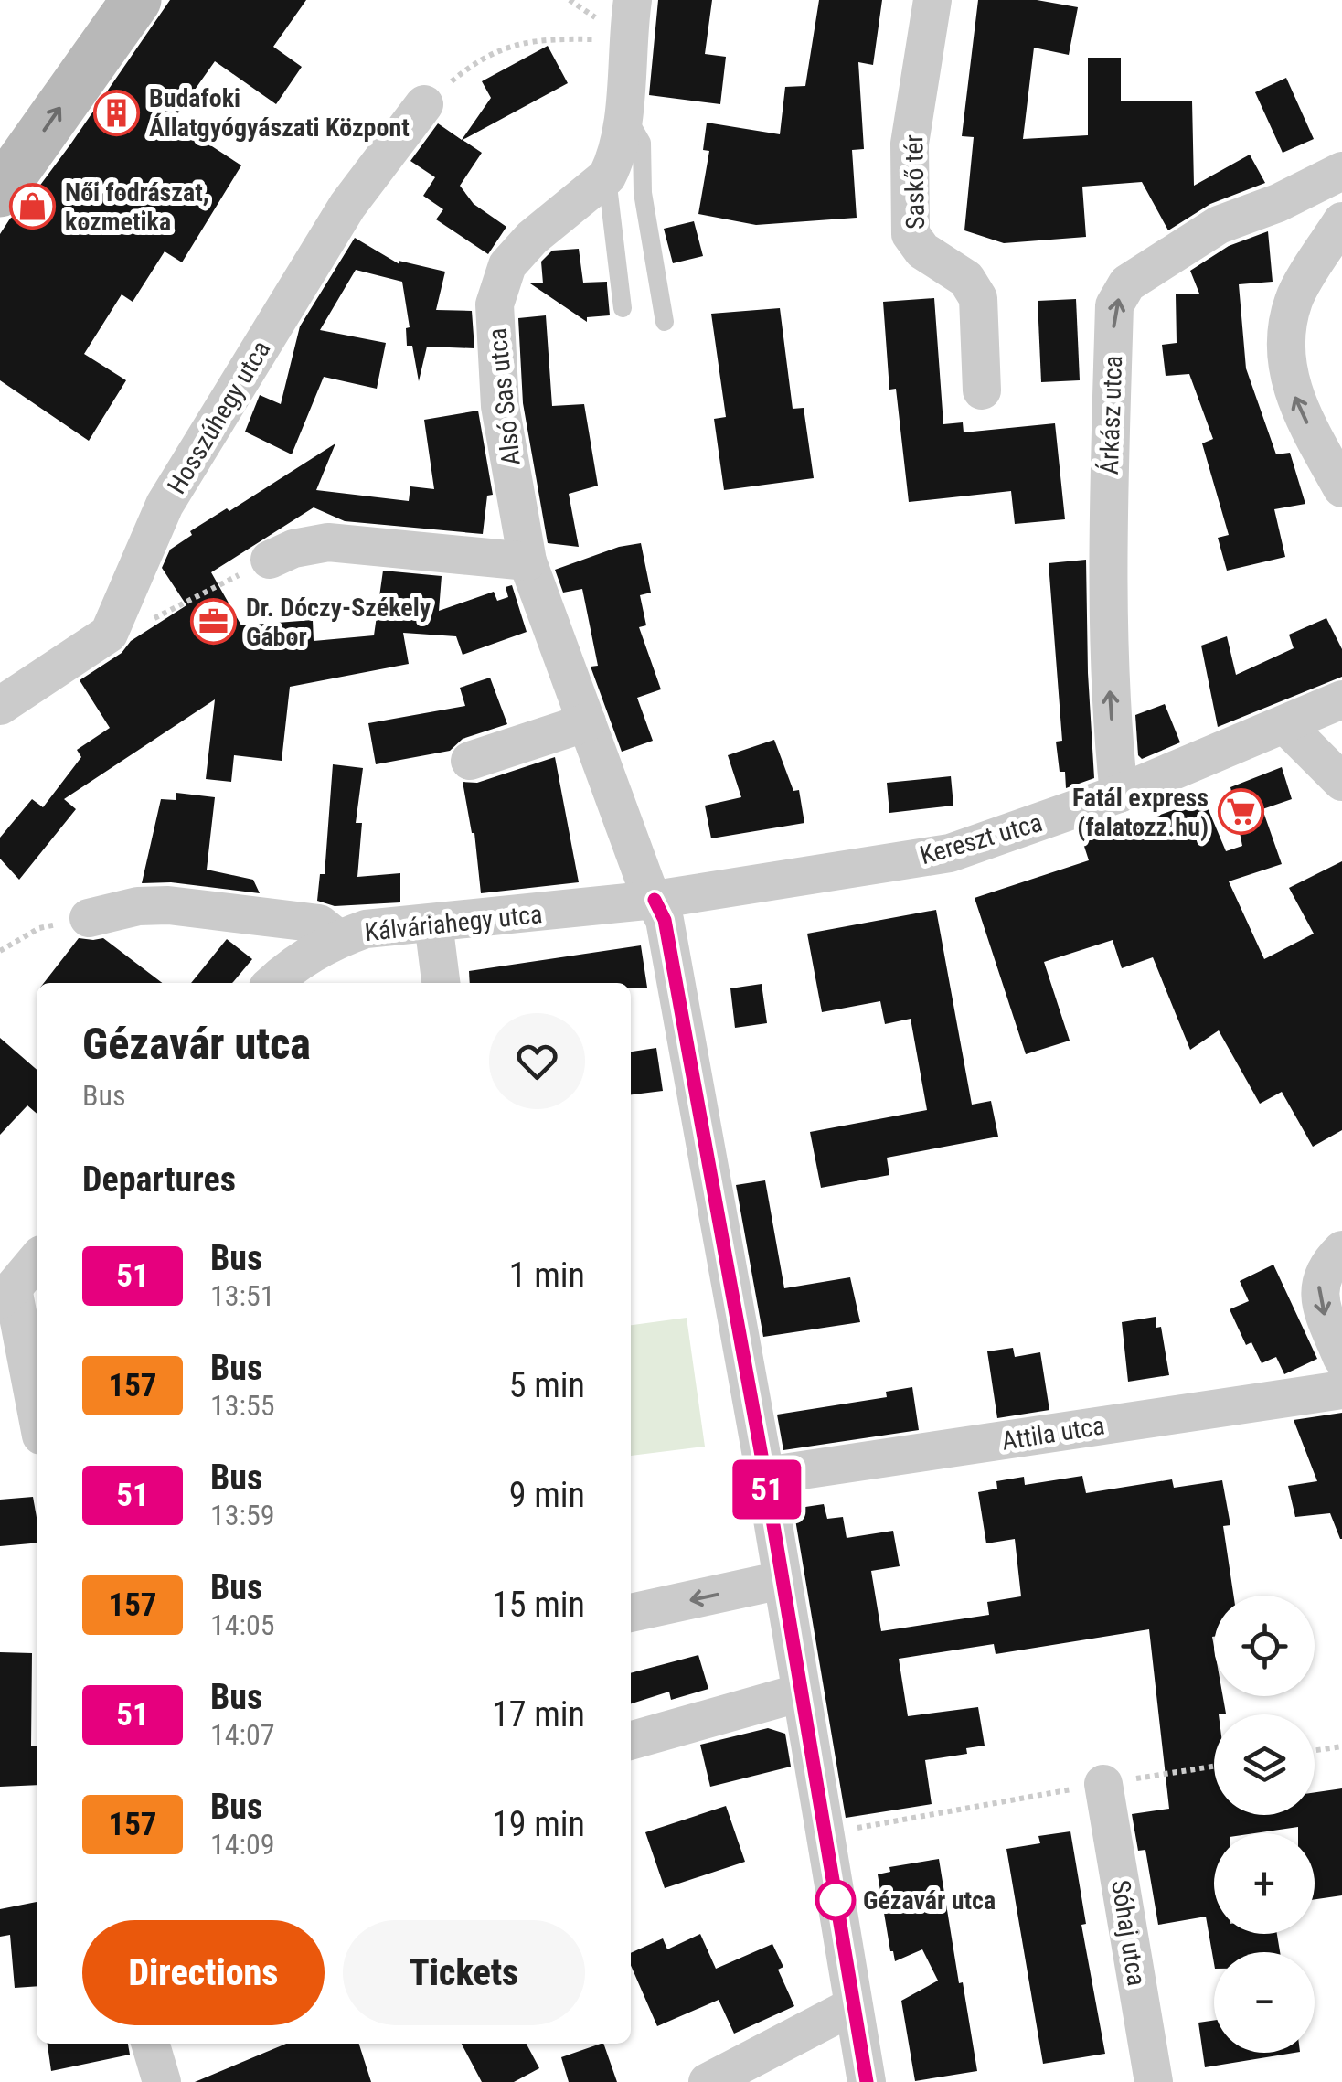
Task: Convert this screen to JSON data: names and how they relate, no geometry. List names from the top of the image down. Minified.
{"streets":{"street":["Saskő tér","Alsó Sas utca","Árkász utca","Hosszúhegy utca","Kereszt utca","Kálváriahegy utca","Attila utca","Sóhaj utca"]},"crossings":[["Alsó Sas utca","Kereszt utca"],["Alsó Sas utca","Kálváriahegy utca"],["Alsó Sas utca","Attila utca"],["Árkász utca","Kereszt utca"],["Kereszt utca","Kálváriahegy utca"]],"one_way":["Árkász utca"],"places":{"building":["Budafoki Állatgyógyászati Központ"],"shop":["Női fodrászat, kozmetika"],"office":["Dr. Dóczy-Székely Gábor"],"supermarket":["Fatál express (falatozz.hu)"],"other":["Gézavár utca"]},"lines":["bus line 51"],"page":{"on_map":"51","heading":[["Gézavár utca","Bus"],"Departures"],"list":[{"mark":"51","name":"Bus","note":"13:51","value":"1 min"},{"mark":"157","name":"Bus","note":"13:55","value":"5 min"},{"mark":"51","name":"Bus","note":"13:59","value":"9 min"},{"mark":"157","name":"Bus","note":"14:05","value":"15 min"},{"mark":"51","name":"Bus","note":"14:07","value":"17 min"},{"mark":"157","name":"Bus","note":"14:09","value":"19 min"}],"map_buttons":["+","−"],"buttons":["Directions","Tickets"]}}
